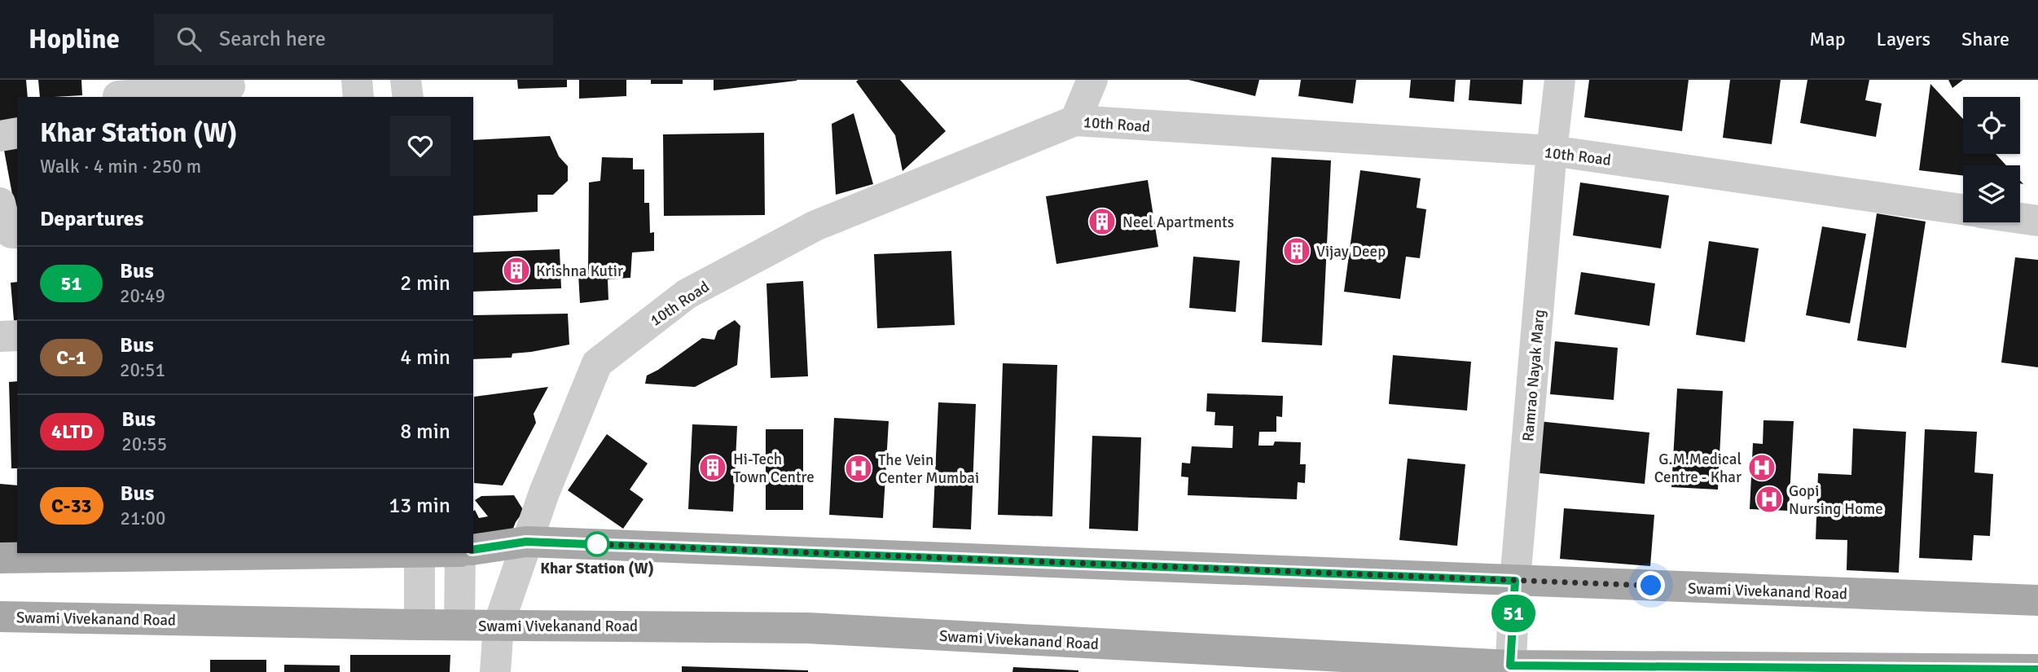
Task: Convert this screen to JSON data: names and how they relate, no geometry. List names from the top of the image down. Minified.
{"streets":{"main road":["Swami Vivekanand Road"],"street":["10th Road","Ramrao Nayak Marg"]},"crossings":[["10th Road","Ramrao Nayak Marg"],["10th Road","Swami Vivekanand Road"],["Ramrao Nayak Marg","Swami Vivekanand Road"]],"places":{"building":["Neel Apartments","Vijay Deep","Krishna Kutir","Hi-Tech Town Centre"],"hospital":["G.M.Medical Centre - Khar","The Vein Center Mumbai","Gopi Nursing Home"],"other":["Khar Station (W)"]},"lines":["bus line 51"],"page":{"header":"Hopline","search":"Search here","nav":["Map","Layers","Share"],"on_map":"51","heading":[["Khar Station (W)","Walk · 4 min · 250 m"],"Departures"],"list":[{"mark":"51","name":"Bus","note":"20:49","value":"2 min"},{"mark":"C-1","name":"Bus","note":"20:51","value":"4 min"},{"mark":"4LTD","name":"Bus","note":"20:55","value":"8 min"},{"mark":"C-33","name":"Bus","note":"21:00","value":"13 min"}]}}
